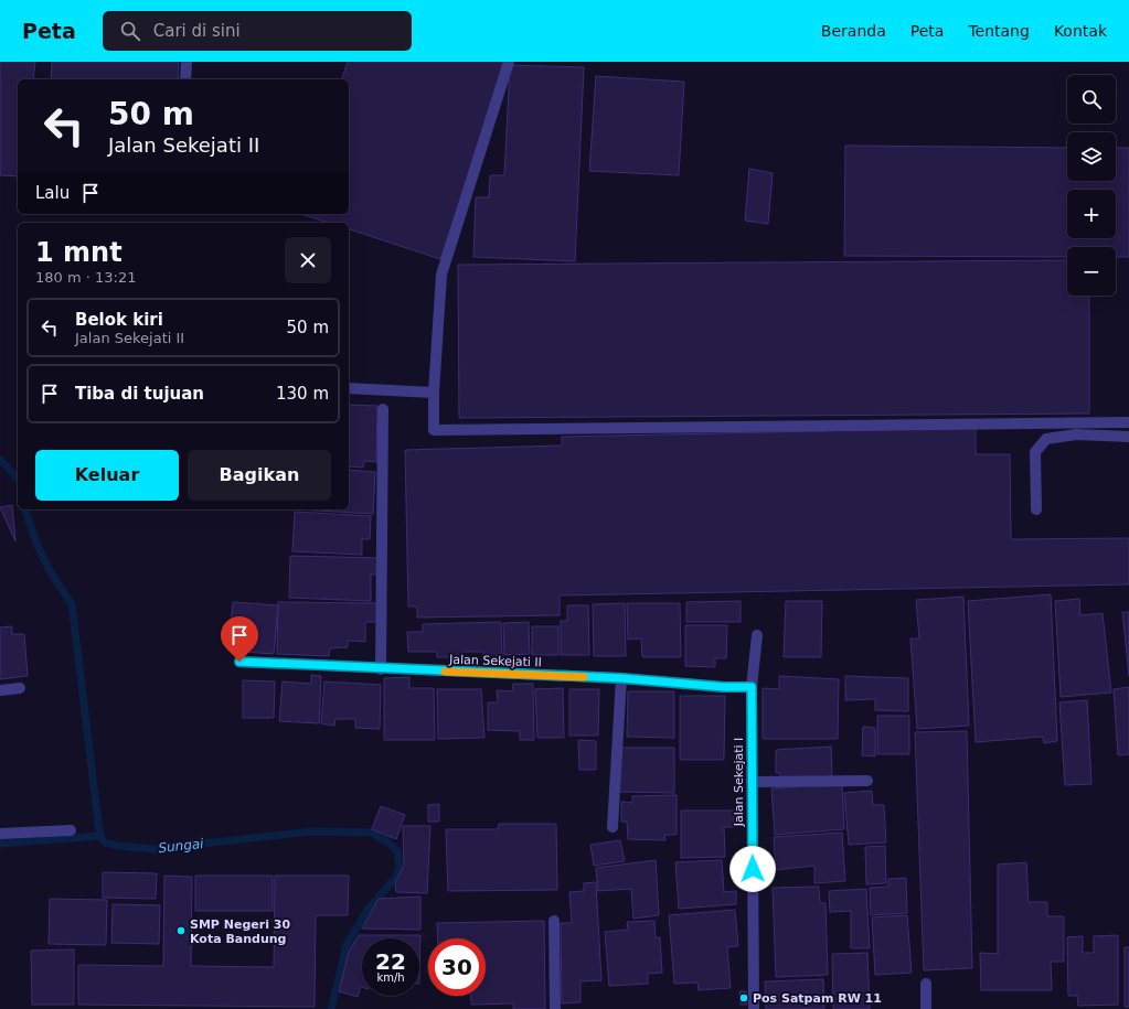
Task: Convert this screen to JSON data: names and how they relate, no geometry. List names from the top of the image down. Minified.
{"streets":{"street":["Jalan Sekejati II","Jalan Sekejati I"]},"crossings":[["Jalan Sekejati II","Jalan Sekejati I"]],"water":["Sungai"],"places":["SMP Negeri 30 Kota Bandung","Pos Satpam RW 11"],"page":{"header":"Peta","search":"Cari di sini","nav":["Beranda","Peta","Tentang","Kontak"],"map_buttons":["+","−"],"turn":["50 m","Jalan Sekejati II"],"then":"Lalu","heading":["1 mnt","180 m · 13:21"],"list":[{"name":"Belok kiri","note":"Jalan Sekejati II","value":"50 m"},{"name":"Tiba di tujuan","value":"130 m"}],"buttons":["Keluar","Bagikan"],"speed":"22 km/h","limit":"30"}}
